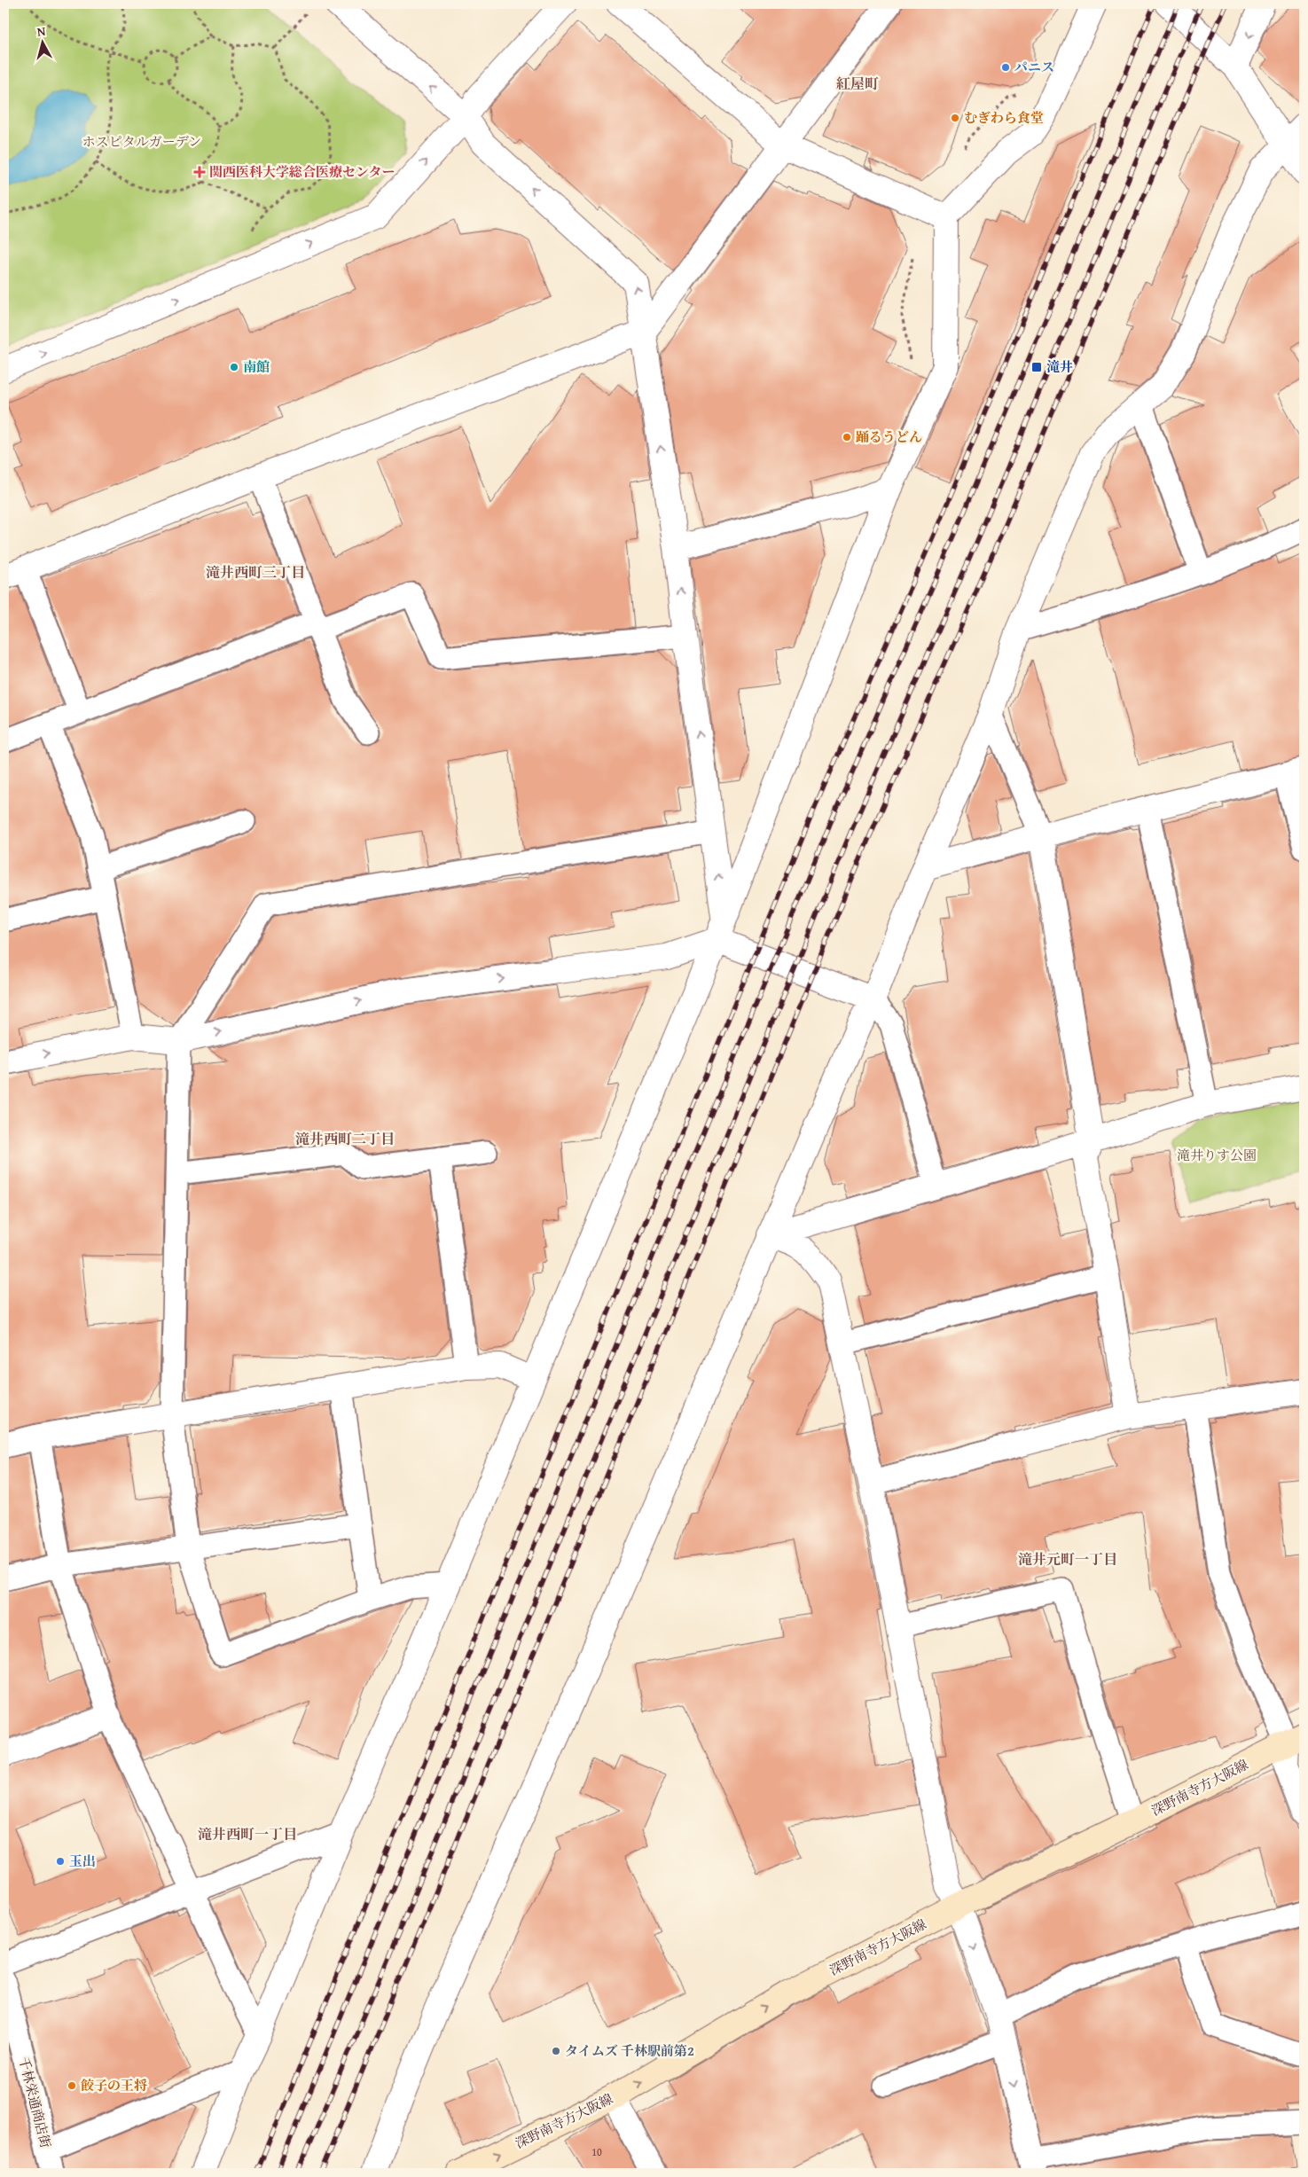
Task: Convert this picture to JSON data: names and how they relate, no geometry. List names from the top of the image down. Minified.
{"streets":{"main road":["深野南寺方大阪線"],"lane":["千林栄通商店街"]},"one_way":["深野南寺方大阪線"],"districts":["紅屋町","滝井西町三丁目","滝井西町二丁目","滝井元町一丁目","滝井西町一丁目"],"parks":["ホスピタルガーデン","滝井りす公園"],"places":{"other":["パニス","むぎわら食堂","南館","踊るうどん","玉出","タイムズ 千林駅前第2","餃子の王将"],"health":["関西医科大学総合医療センター"],"transit":["滝井"]},"house_numbers":["10"],"north":"top"}
